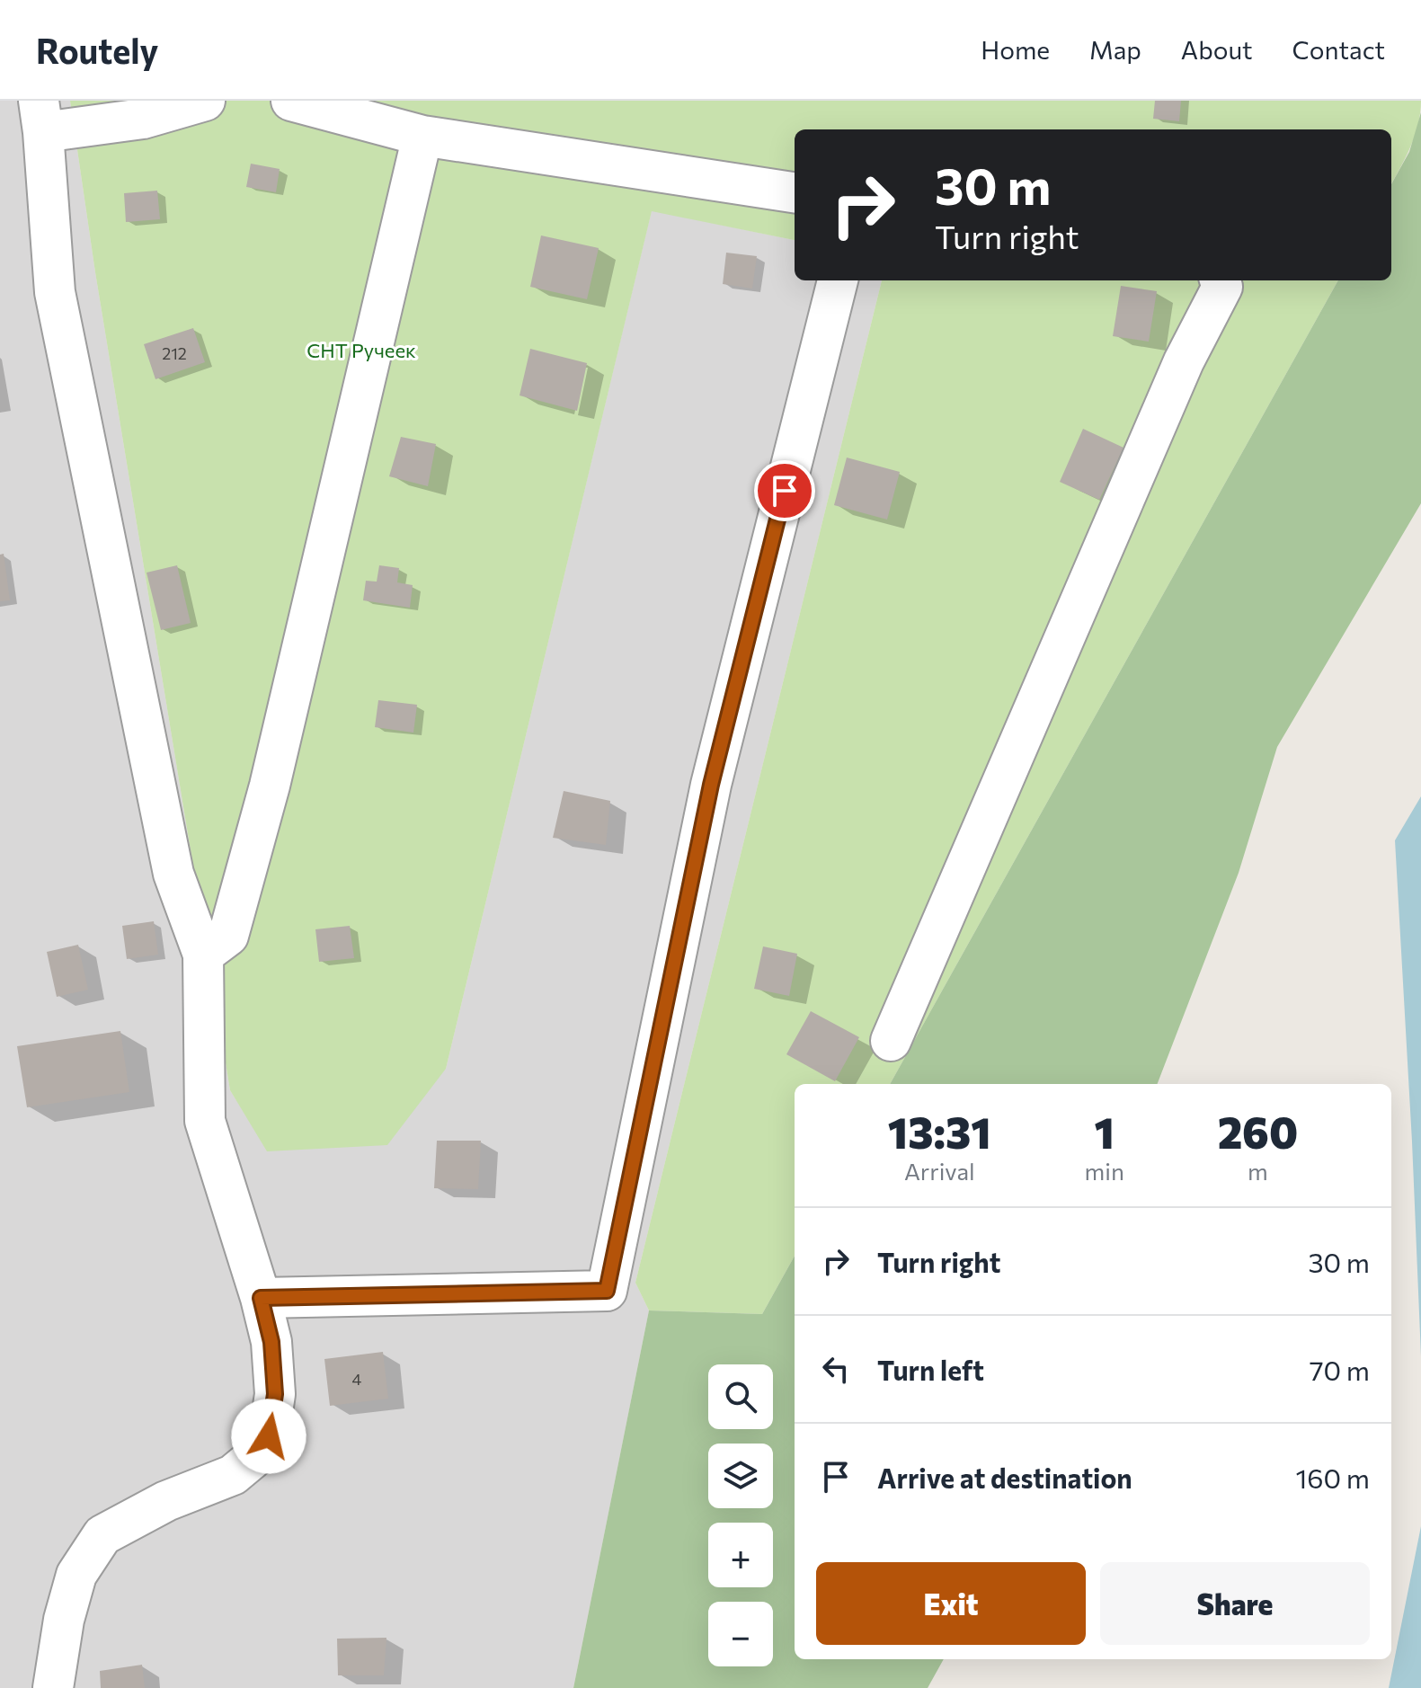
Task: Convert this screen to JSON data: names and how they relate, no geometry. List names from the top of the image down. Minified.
{"parks":["СНТ Ручеек"],"house_numbers":["212","4"],"page":{"header":"Routely","nav":["Home","Map","About","Contact"],"turn":["30 m","Turn right"],"eta":["13:31","Arrival","1","min","260","m"],"list":[{"name":"Turn right","value":"30 m"},{"name":"Turn left","value":"70 m"},{"name":"Arrive at destination","value":"160 m"}],"map_buttons":["+","−"],"buttons":["Exit","Share"]}}
